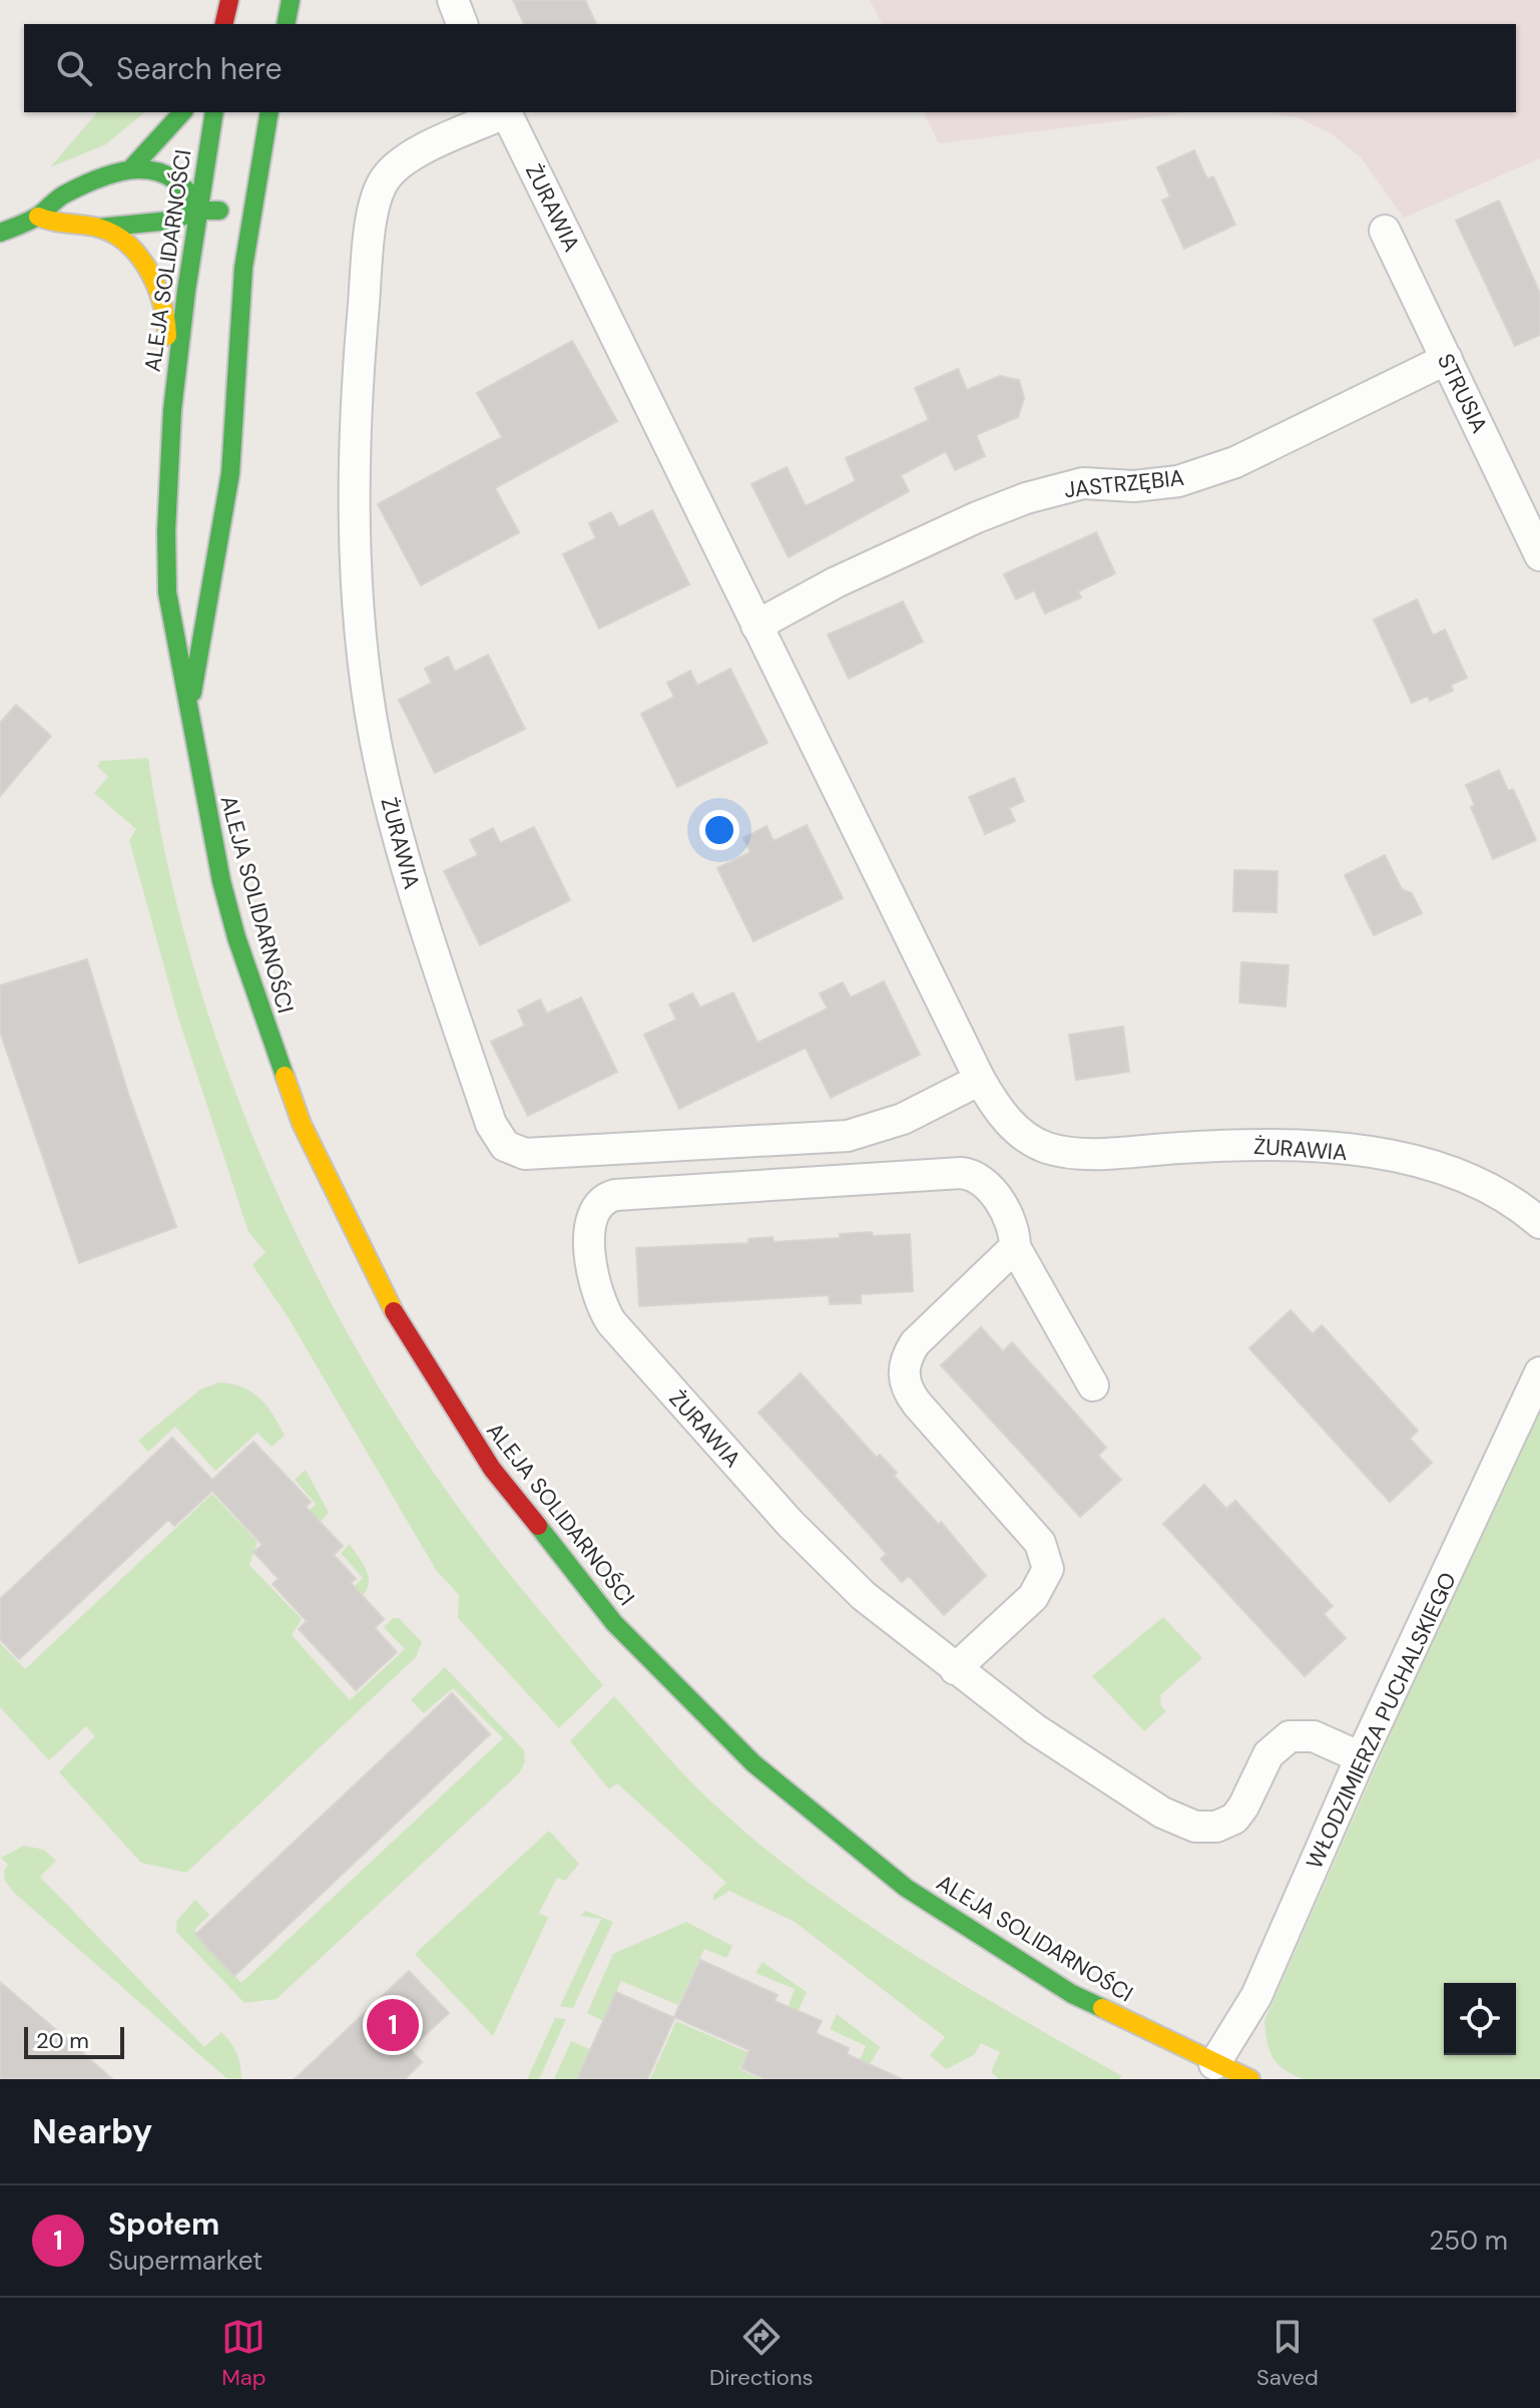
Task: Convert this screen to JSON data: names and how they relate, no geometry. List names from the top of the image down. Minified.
{"streets":{"main road":["ALEJA SOLIDARNOŚCI"],"street":["ŻURAWIA","STRUSIA","JASTRZĘBIA","WŁODZIMIERZA PUCHALSKIEGO"]},"crossings":[["ŻURAWIA","JASTRZĘBIA"],["ŻURAWIA","WŁODZIMIERZA PUCHALSKIEGO"],["ALEJA SOLIDARNOŚCI","WŁODZIMIERZA PUCHALSKIEGO"],["STRUSIA","JASTRZĘBIA"]],"scale_bar":"20 m","page":{"search":"Search here","pins":"1","scale":"20 m","heading":"Nearby","list":[{"mark":"1","name":"Społem","note":"Supermarket","value":"250 m"}],"nav":["Map","Directions","Saved"]}}
